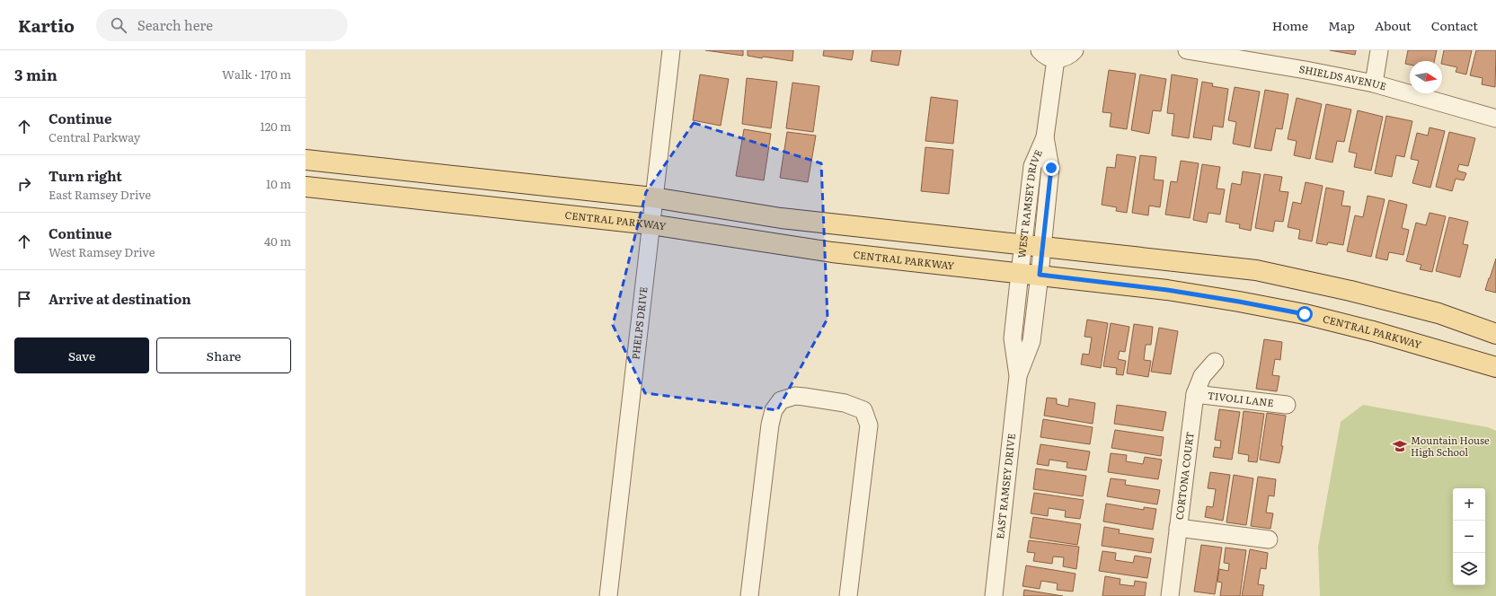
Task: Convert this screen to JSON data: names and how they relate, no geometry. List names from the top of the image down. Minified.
{"streets":{"main road":["CENTRAL PARKWAY"],"street":["SHIELDS AVENUE","WEST RAMSEY DRIVE","PHELPS DRIVE","TIVOLI LANE","CORTONA COURT","EAST RAMSEY DRIVE"]},"crossings":[["WEST RAMSEY DRIVE","CENTRAL PARKWAY"],["WEST RAMSEY DRIVE","EAST RAMSEY DRIVE"],["CENTRAL PARKWAY","PHELPS DRIVE"],["CENTRAL PARKWAY","EAST RAMSEY DRIVE"],["TIVOLI LANE","CORTONA COURT"]],"places":{"school or university":["Mountain House High School"]},"north":"right","page":{"header":"Kartio","search":"Search here","nav":["Home","Map","About","Contact"],"heading":["3 min","Walk · 170 m"],"list":[["Continue","Central Parkway","120 m"],["Turn right","East Ramsey Drive","10 m"],["Continue","West Ramsey Drive","40 m"],"Arrive at destination"],"buttons":["Save","Share"],"map_buttons":["+","−"]}}
